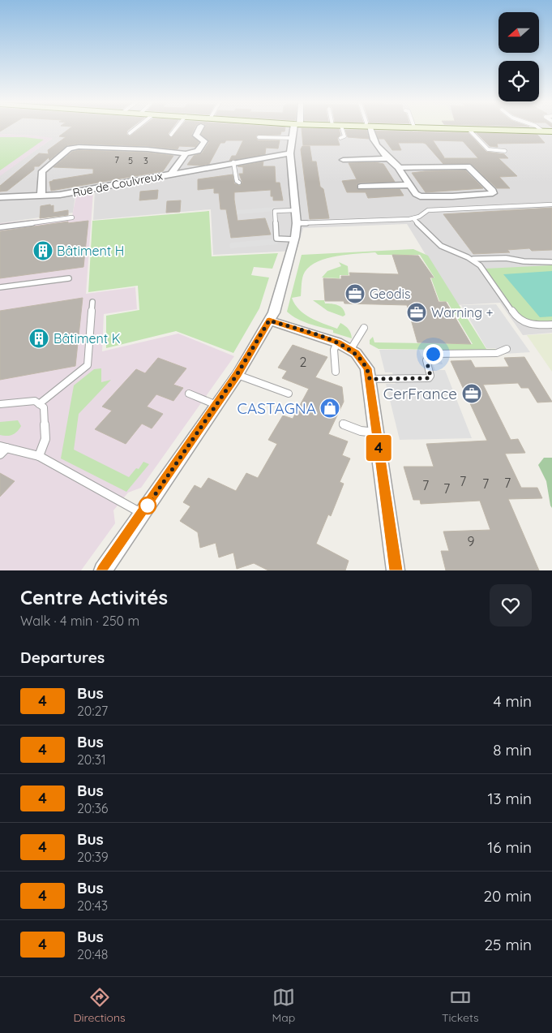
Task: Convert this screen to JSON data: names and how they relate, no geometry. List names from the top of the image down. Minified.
{"streets":{"street":["Rue de Coulvreux"]},"places":{"building":["Bâtiment H","Bâtiment K"],"office":["Geodis","Warning +","CerFrance"],"shop":["CASTAGNA"]},"lines":["bus line 4"],"house_numbers":["7","5","3","2","7","7","7","7","7","9"],"north":"left","page":{"on_map":"4","heading":[["Centre Activités","Walk · 4 min · 250 m"],"Departures"],"list":[{"mark":"4","name":"Bus","note":"20:27","value":"4 min"},{"mark":"4","name":"Bus","note":"20:31","value":"8 min"},{"mark":"4","name":"Bus","note":"20:36","value":"13 min"},{"mark":"4","name":"Bus","note":"20:39","value":"16 min"},{"mark":"4","name":"Bus","note":"20:43","value":"20 min"},{"mark":"4","name":"Bus","note":"20:48","value":"25 min"}],"tabs":["Directions","Map","Tickets"]}}
